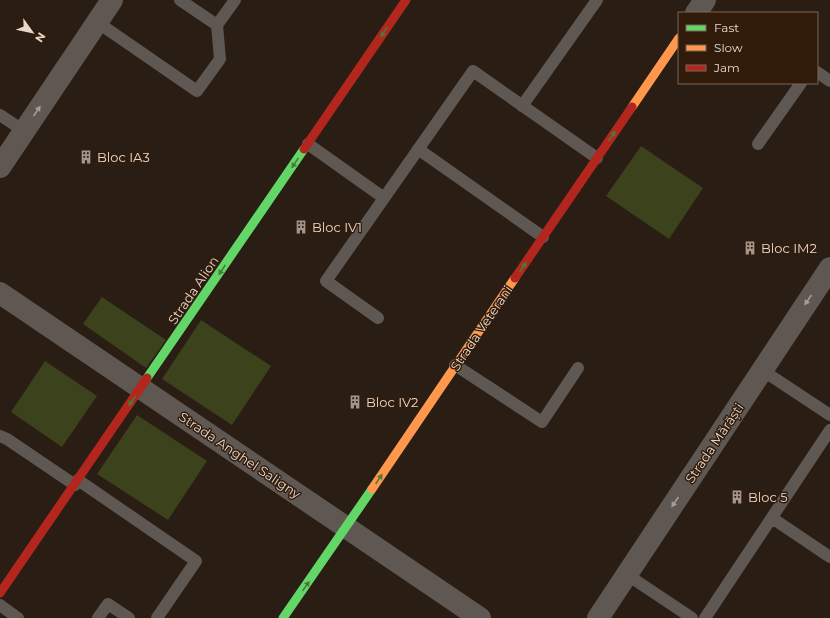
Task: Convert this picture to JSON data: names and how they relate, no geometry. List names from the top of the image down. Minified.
{"streets":{"street":["Strada Alion","Strada Veterani","Strada Mărăști","Strada Anghel Saligny"]},"crossings":[["Strada Alion","Strada Anghel Saligny"],["Strada Veterani","Strada Anghel Saligny"]],"one_way":["Strada Alion","Strada Veterani","Strada Mărăști"],"places":{"building":["Bloc IA3","Bloc IV1","Bloc IM2","Bloc IV2","Bloc 5"]},"legend":["Fast","Slow","Jam"],"north":"bottom right"}
